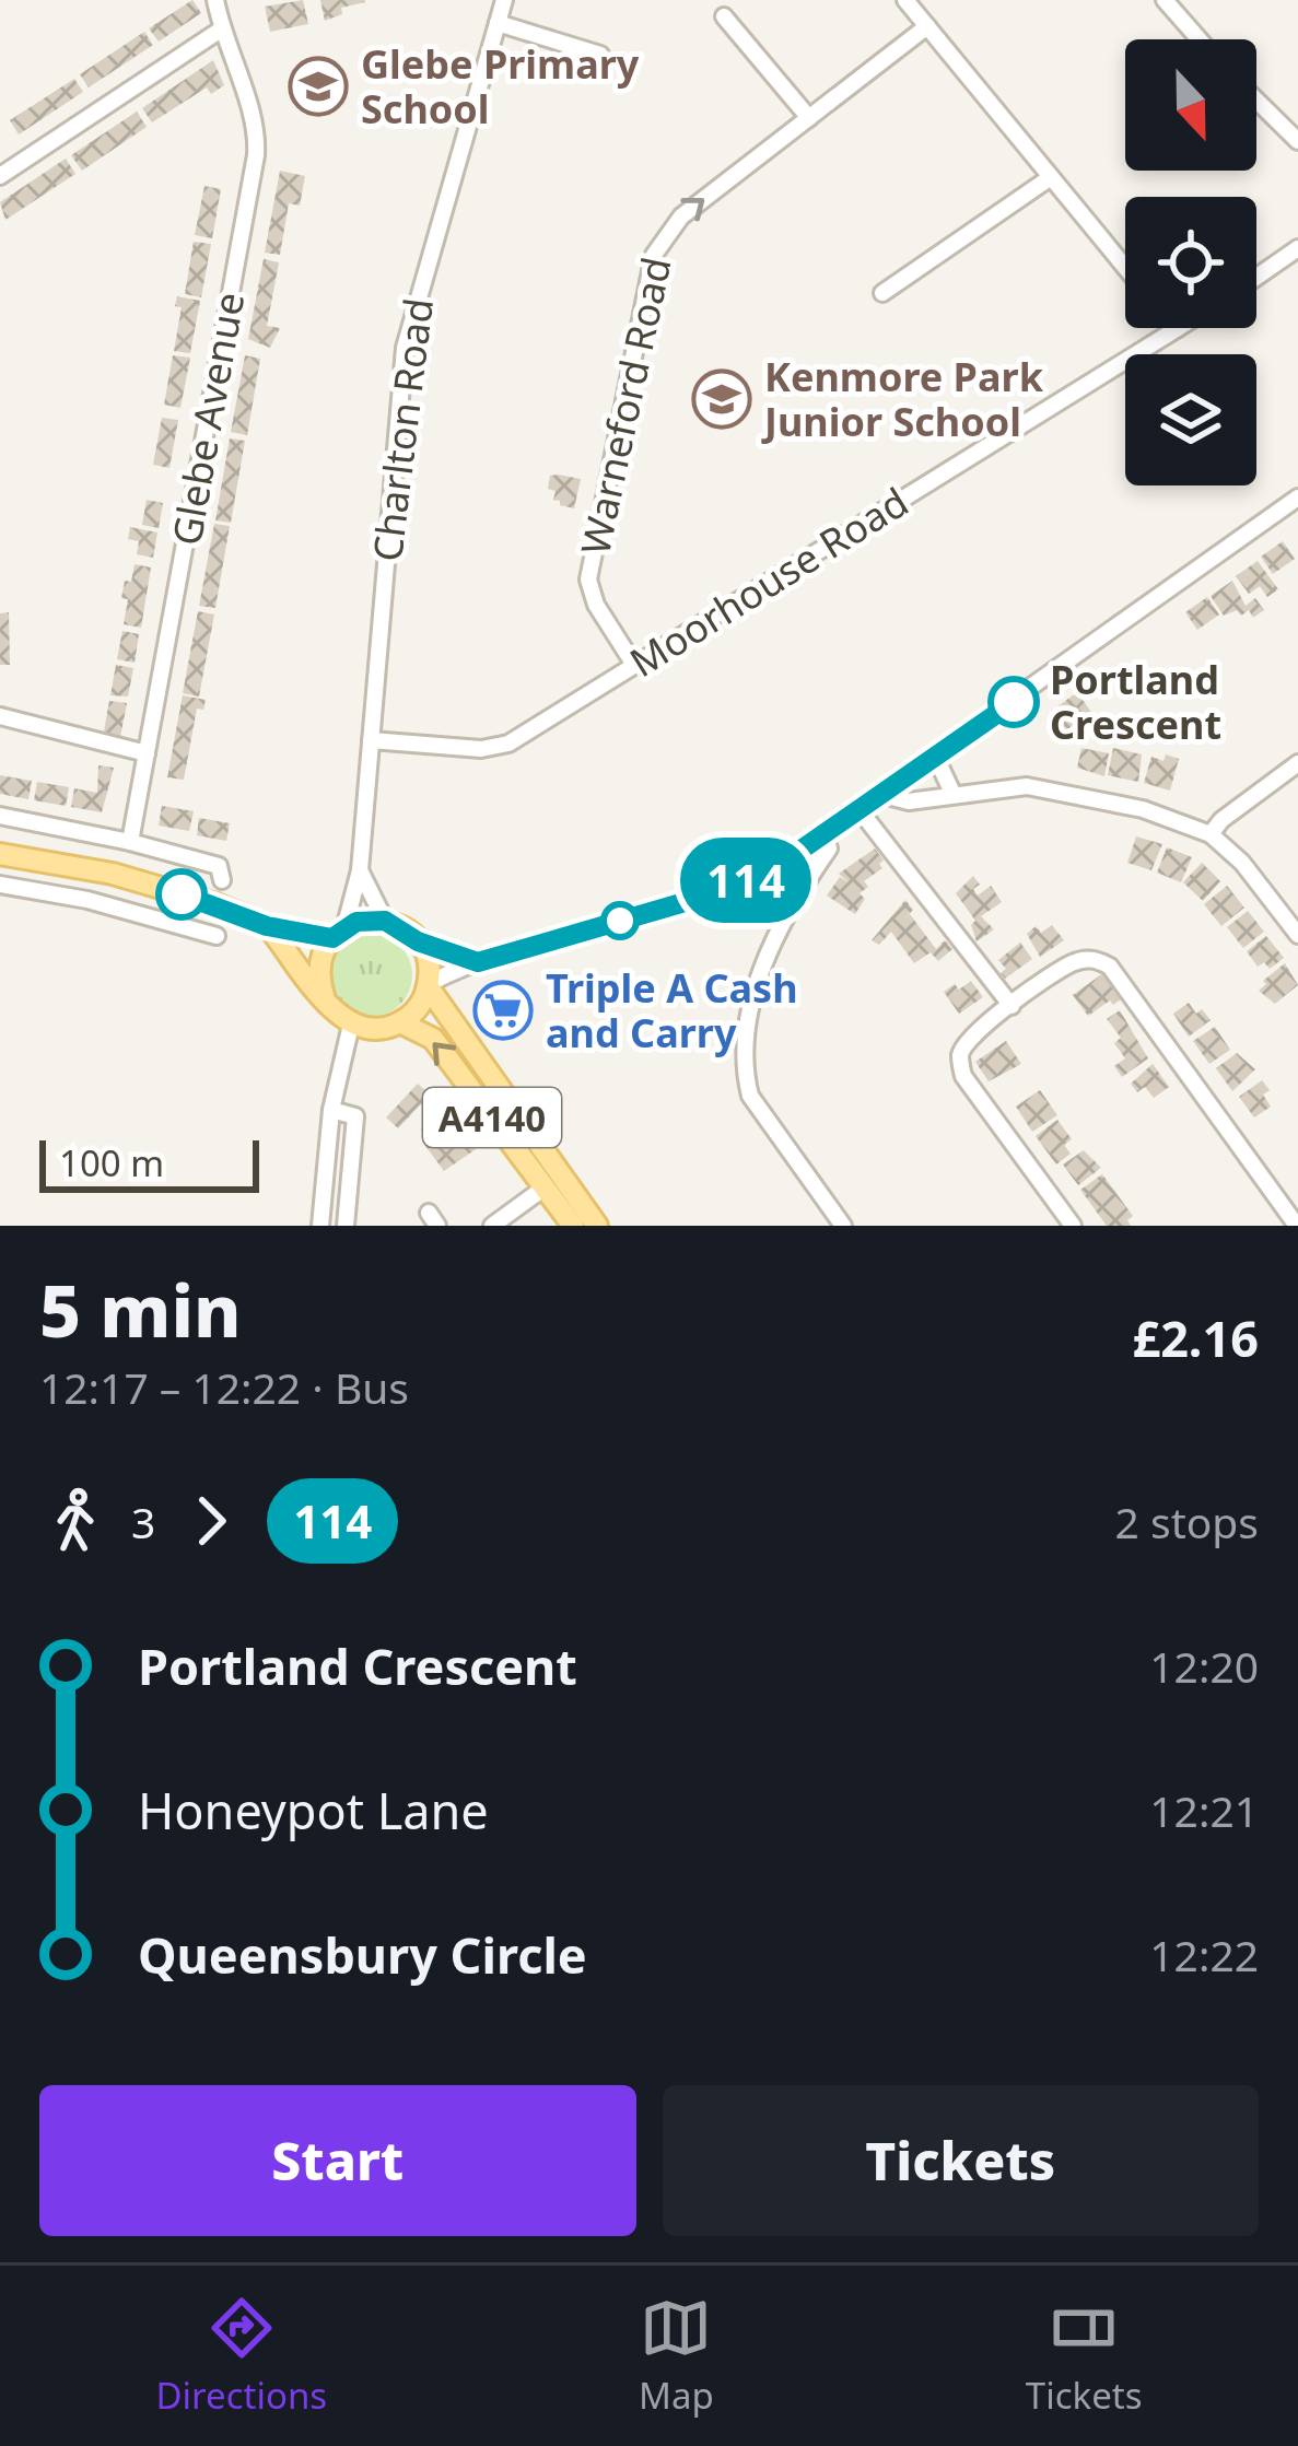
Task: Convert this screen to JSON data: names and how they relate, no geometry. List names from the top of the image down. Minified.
{"streets":{"main road":["A4140"],"street":["Warneford Road","Glebe Avenue","Charlton Road","Moorhouse Road"]},"crossings":[["Warneford Road","Moorhouse Road"],["Charlton Road","Moorhouse Road"],["Charlton Road","A4140"]],"one_way":["Warneford Road"],"places":{"school or university":["Glebe Primary School","Kenmore Park Junior School"],"other":["Portland Crescent"],"supermarket":["Triple A Cash and Carry"]},"lines":["bus line 114"],"scale_bar":"100 m","north":"bottom","page":{"on_map":"114","scale":"100 m","heading":["5 min","12:17 – 12:22 · Bus","£2.16"],"legs":["3","114","2 stops"],"list":[{"name":"Portland Crescent","value":"12:20"},{"name":"Honeypot Lane","value":"12:21"},{"name":"Queensbury Circle","value":"12:22"}],"buttons":["Start","Tickets"],"tabs":["Directions","Map","Tickets"]}}
